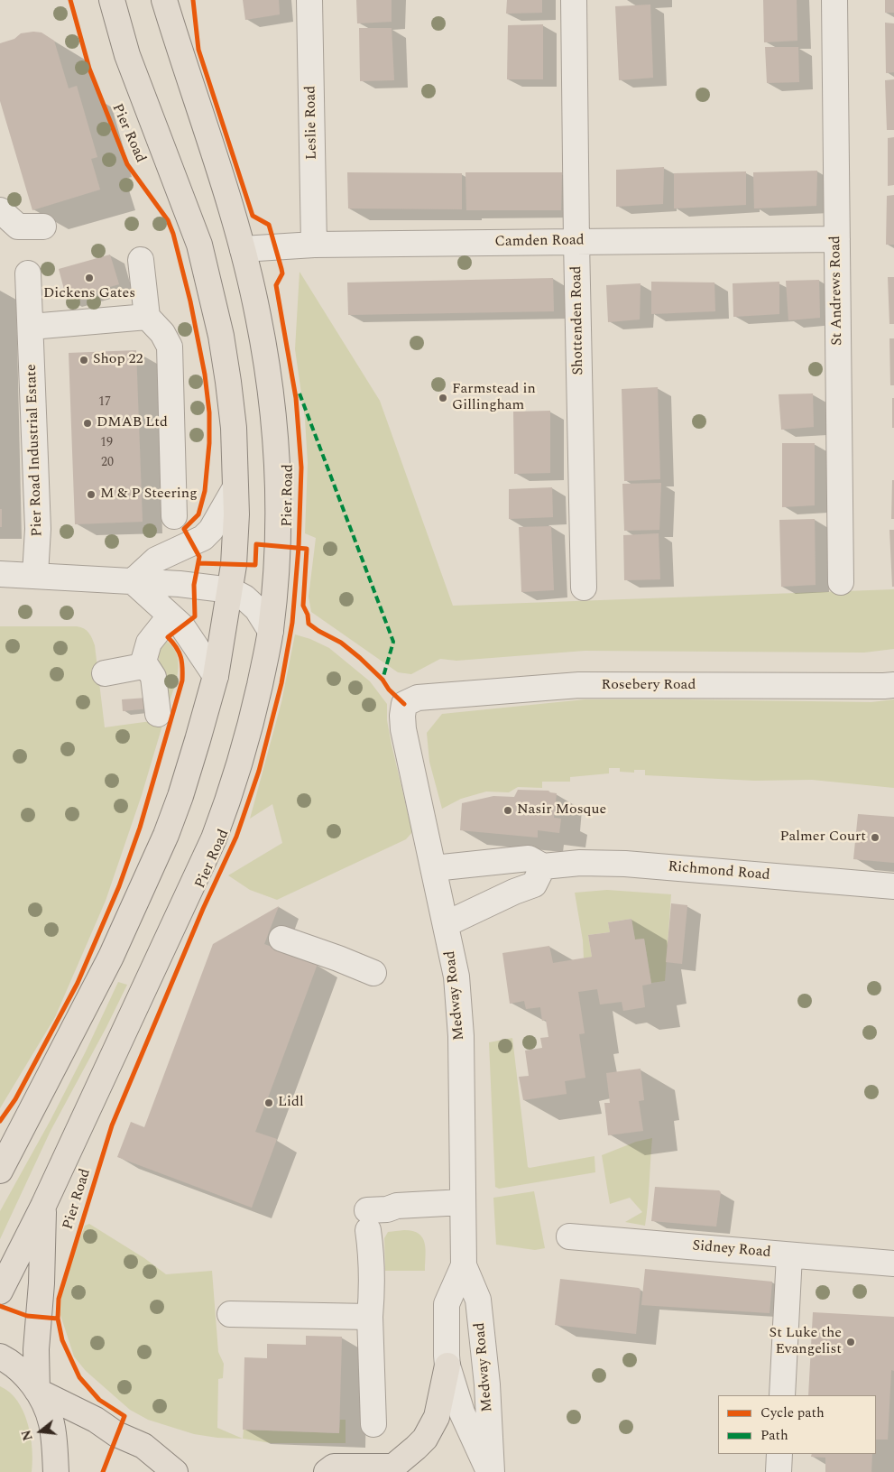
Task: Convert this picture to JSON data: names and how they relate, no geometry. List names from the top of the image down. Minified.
{"streets":{"main road":["Pier Road"],"street":["Leslie Road","Camden Road","St Andrews Road","Shottenden Road","Pier Road Industrial Estate","Rosebery Road","Richmond Road","Medway Road","Sidney Road"]},"crossings":[["Leslie Road","Camden Road"],["Pier Road","Camden Road"],["Camden Road","St Andrews Road"],["Camden Road","Shottenden Road"],["Rosebery Road","Medway Road"],["Richmond Road","Medway Road"]],"places":["Dickens Gates","Shop 22","Farmstead in Gillingham","DMAB Ltd","M & P Steering","Nasir Mosque","Palmer Court","Lidl","St Luke the Evangelist"],"house_numbers":["17","19","20"],"legend":["Cycle path","Path"],"north":"left"}
